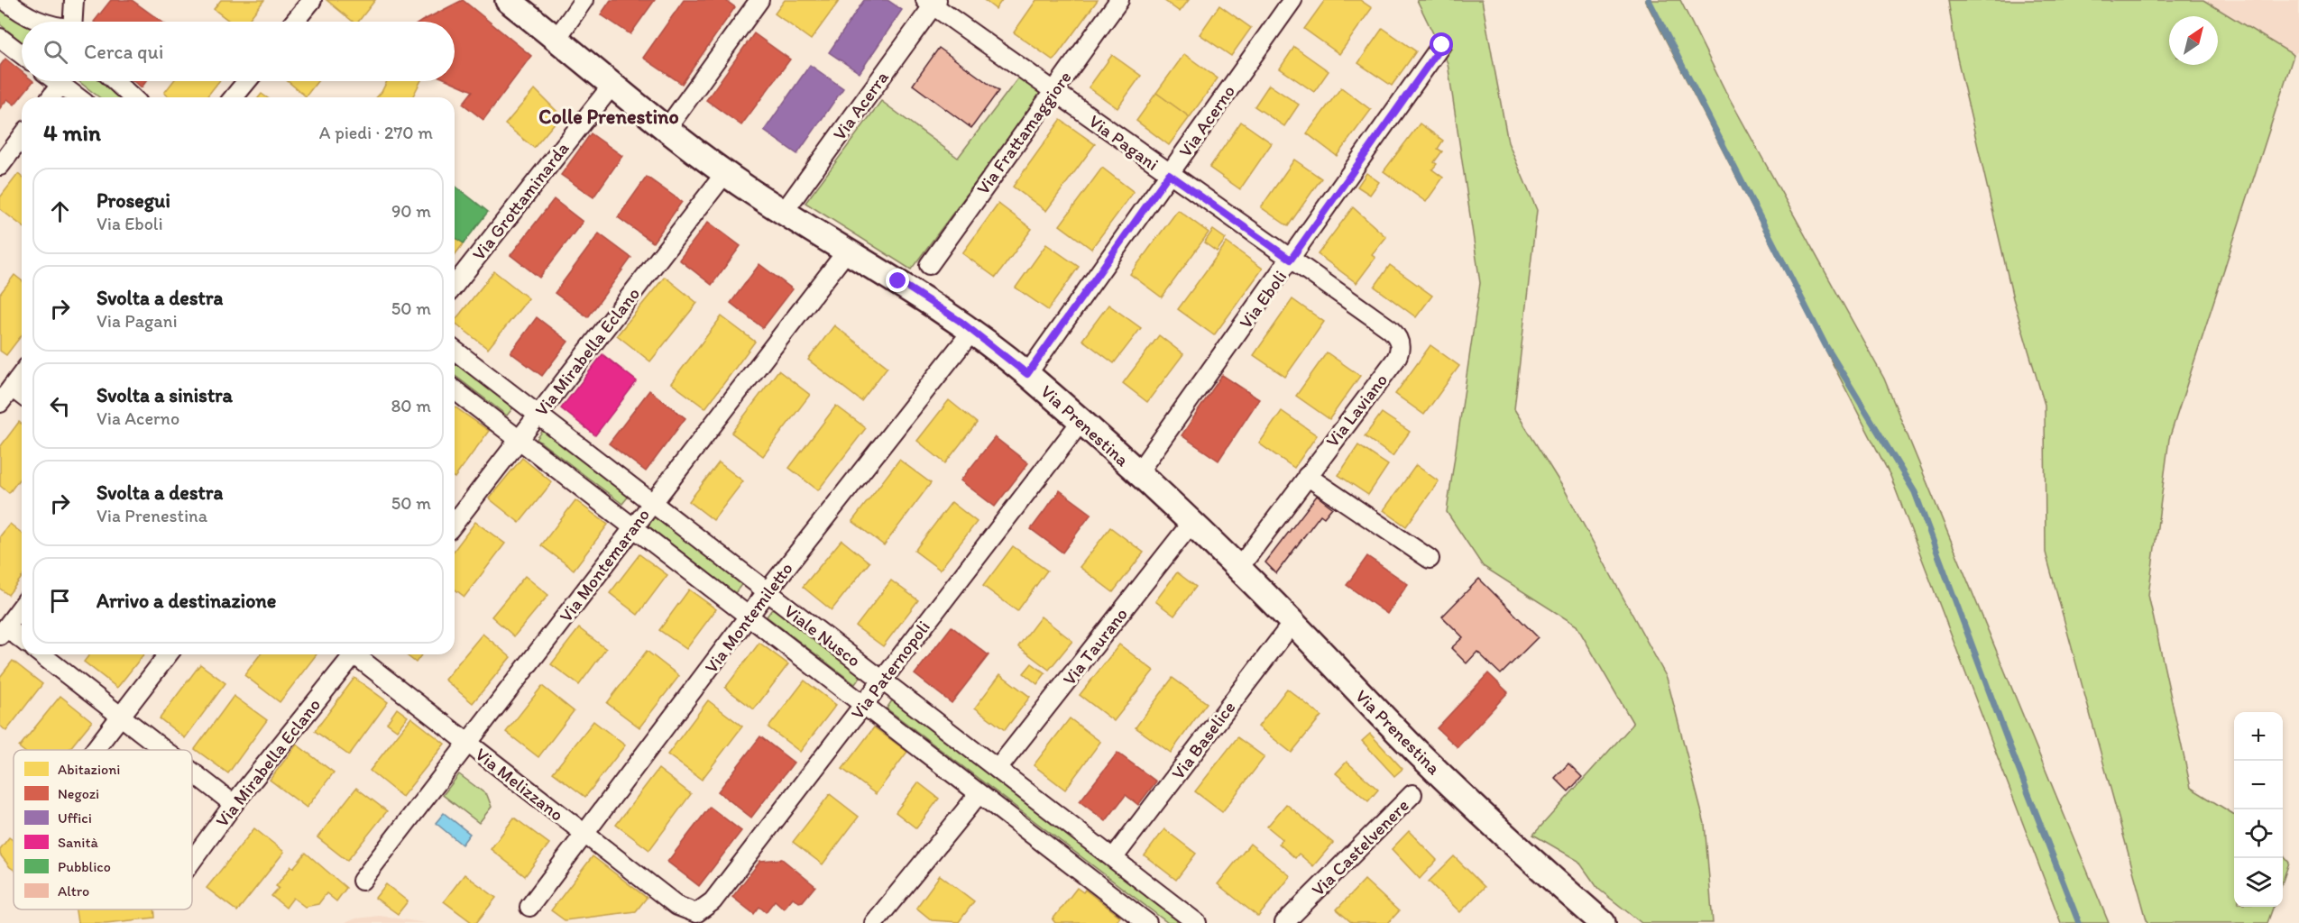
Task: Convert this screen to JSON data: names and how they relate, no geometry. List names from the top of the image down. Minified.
{"streets":{"main road":["Via Prenestina"],"street":["Via Acerra","Via Acerno","Via Frattamaggiore","Via Pagani","Via Grottaminarda","Via Eboli","Via Mirabella Eclano","Via Laviano","Via Montemarano","Via Montemiletto","Viale Nusco","Via Taurano","Via Paternopoli","Via Baselice","Via Melizzano","Via Castelvenere"]},"crossings":[["Via Acerra","Via Pagani"],["Via Acerra","Via Prenestina"],["Via Acerno","Via Pagani"],["Via Acerno","Via Prenestina"],["Via Frattamaggiore","Via Pagani"],["Via Pagani","Via Eboli"],["Via Pagani","Via Laviano"],["Via Grottaminarda","Via Prenestina"],["Via Eboli","Via Prenestina"],["Via Mirabella Eclano","Via Prenestina"],["Via Mirabella Eclano","Viale Nusco"],["Via Laviano","Via Prenestina"],["Via Prenestina","Via Montemarano"],["Via Prenestina","Via Montemiletto"],["Via Prenestina","Via Taurano"],["Via Prenestina","Via Paternopoli"],["Via Prenestina","Via Baselice"],["Via Montemarano","Viale Nusco"],["Via Montemarano","Via Melizzano"],["Via Montemiletto","Viale Nusco"],["Via Montemiletto","Via Melizzano"],["Viale Nusco","Via Taurano"],["Viale Nusco","Via Paternopoli"],["Viale Nusco","Via Baselice"],["Via Paternopoli","Via Melizzano"]],"districts":["Colle Prenestino"],"legend":["Abitazioni","Negozi","Uffici","Sanità","Pubblico","Altro"],"north":"top right","page":{"search":"Cerca qui","heading":["4 min","A piedi · 270 m"],"list":[["Prosegui","Via Eboli","90 m"],["Svolta a destra","Via Pagani","50 m"],["Svolta a sinistra","Via Acerno","80 m"],["Svolta a destra","Via Prenestina","50 m"],"Arrivo a destinazione"],"map_buttons":["+","−"]}}
